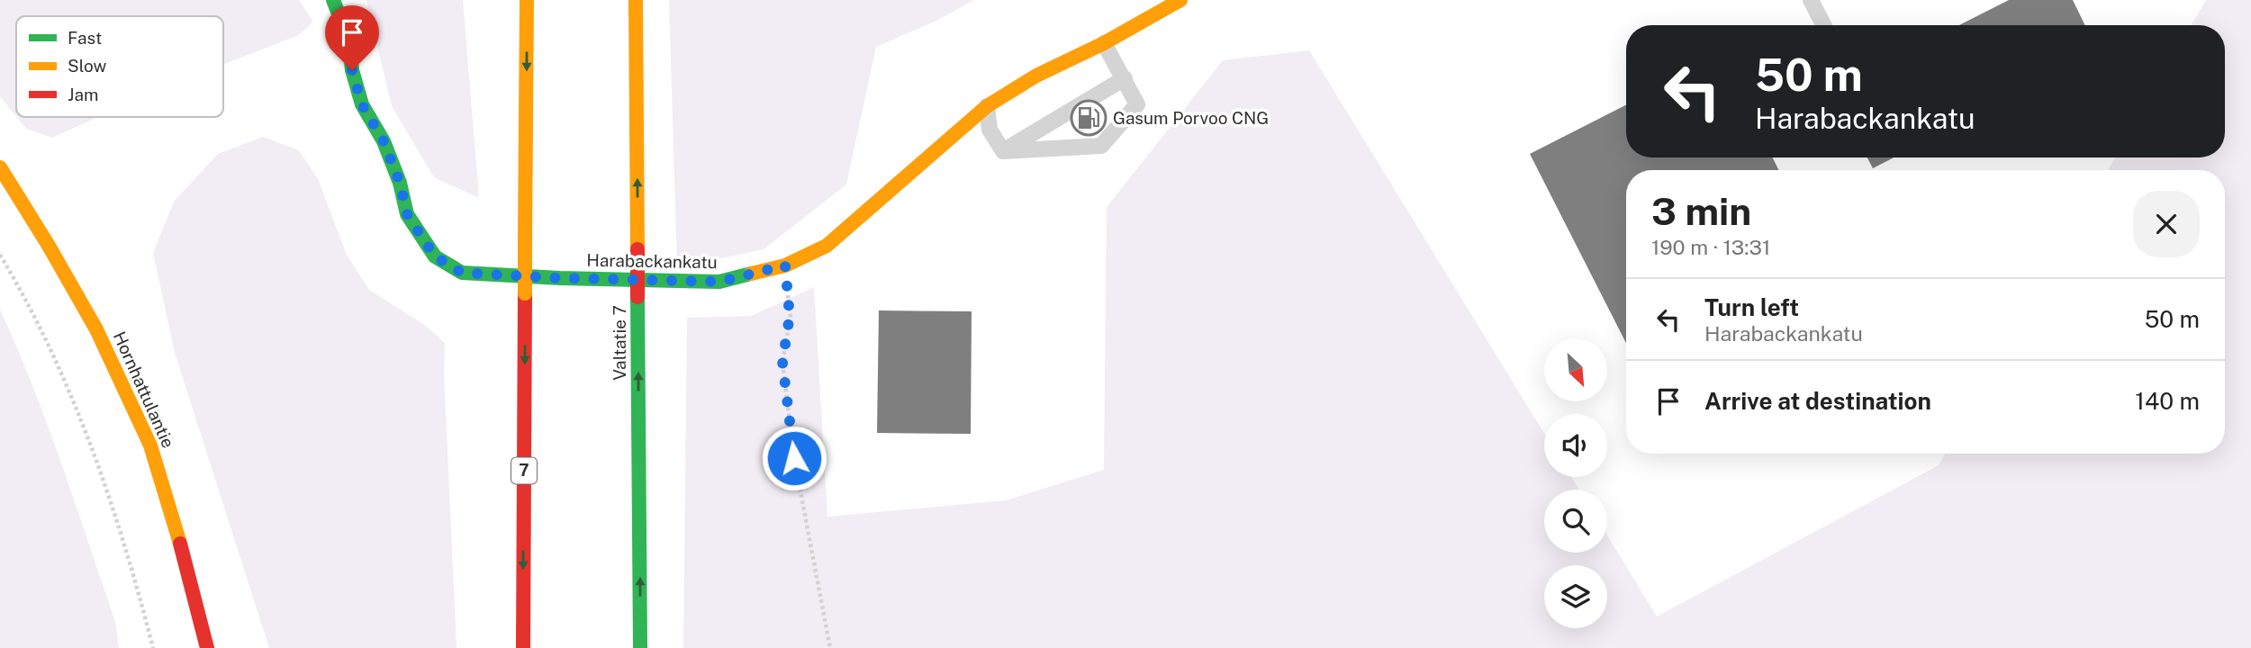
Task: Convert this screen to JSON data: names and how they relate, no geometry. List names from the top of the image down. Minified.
{"streets":{"main road":["Harabackankatu","Valtatie 7","Hornhattulantie","7"]},"places":{"fuel station":["Gasum Porvoo CNG"]},"legend":["Fast","Slow","Jam"],"north":"bottom right","page":{"turn":["50 m","Harabackankatu"],"heading":["3 min","190 m · 13:31"],"list":[{"name":"Turn left","note":"Harabackankatu","value":"50 m"},{"name":"Arrive at destination","value":"140 m"}]}}
